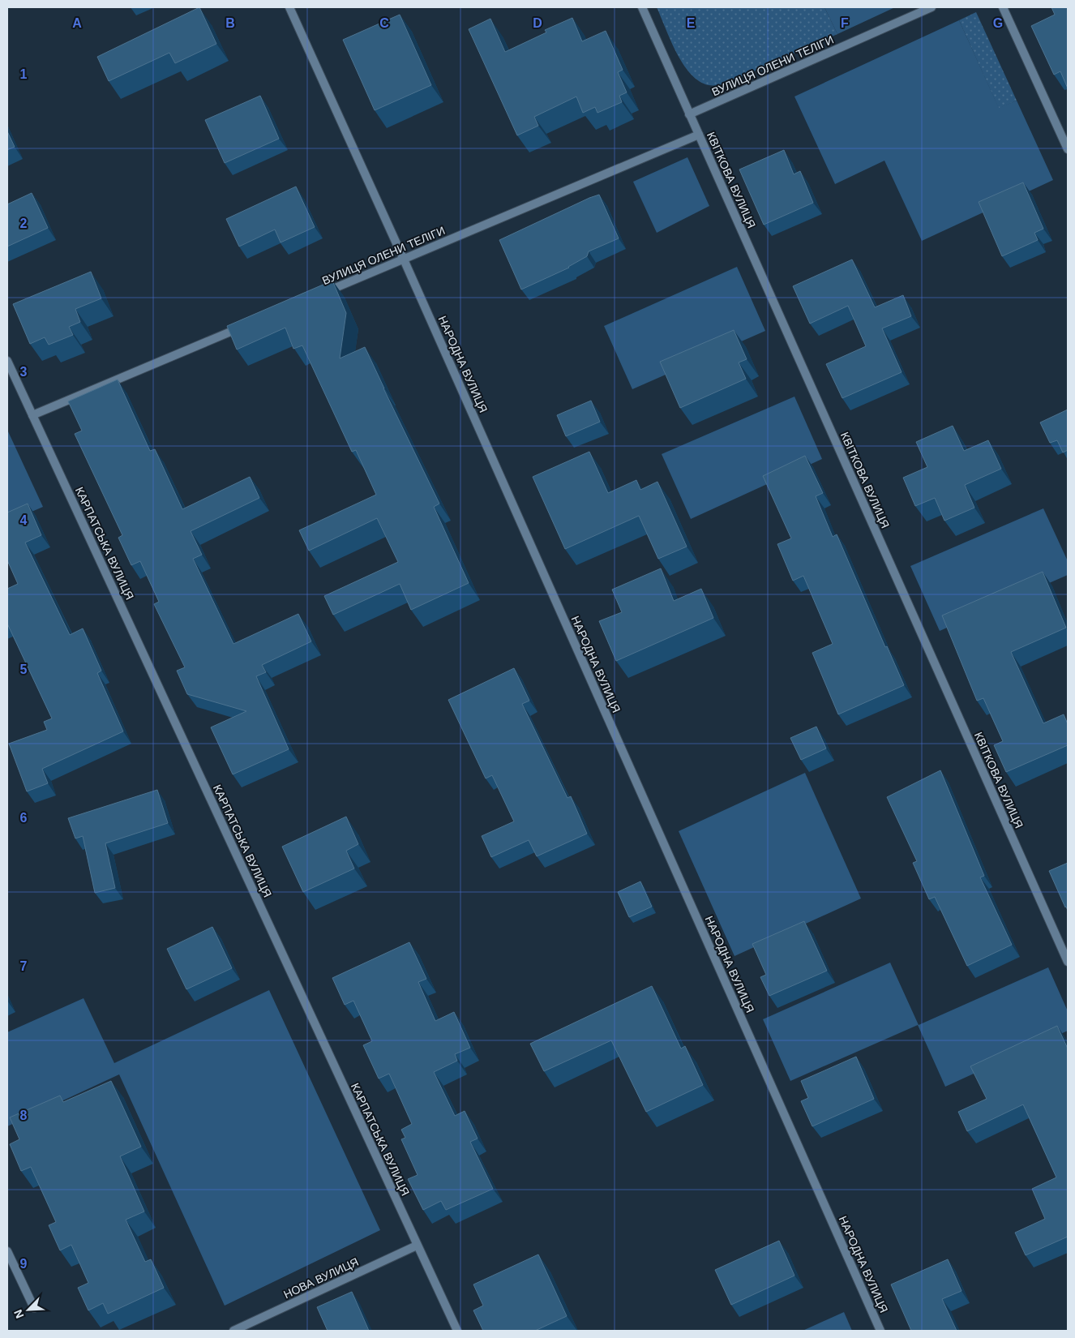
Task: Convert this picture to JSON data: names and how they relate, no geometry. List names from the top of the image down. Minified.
{"streets":{"street":["ВУЛИЦЯ ОЛЕНИ ТЕЛІГИ","КВІТКОВА ВУЛИЦЯ","НАРОДНА ВУЛИЦЯ","КАРПАТСЬКА ВУЛИЦЯ","НОВА ВУЛИЦЯ"]},"crossings":[["ВУЛИЦЯ ОЛЕНИ ТЕЛІГИ","КВІТКОВА ВУЛИЦЯ"],["ВУЛИЦЯ ОЛЕНИ ТЕЛІГИ","НАРОДНА ВУЛИЦЯ"],["КАРПАТСЬКА ВУЛИЦЯ","НОВА ВУЛИЦЯ"]],"north":"bottom left","grid":{"columns":["A","B","C","D","E","F","G"],"rows":["1","2","3","4","5","6","7","8","9"]}}
